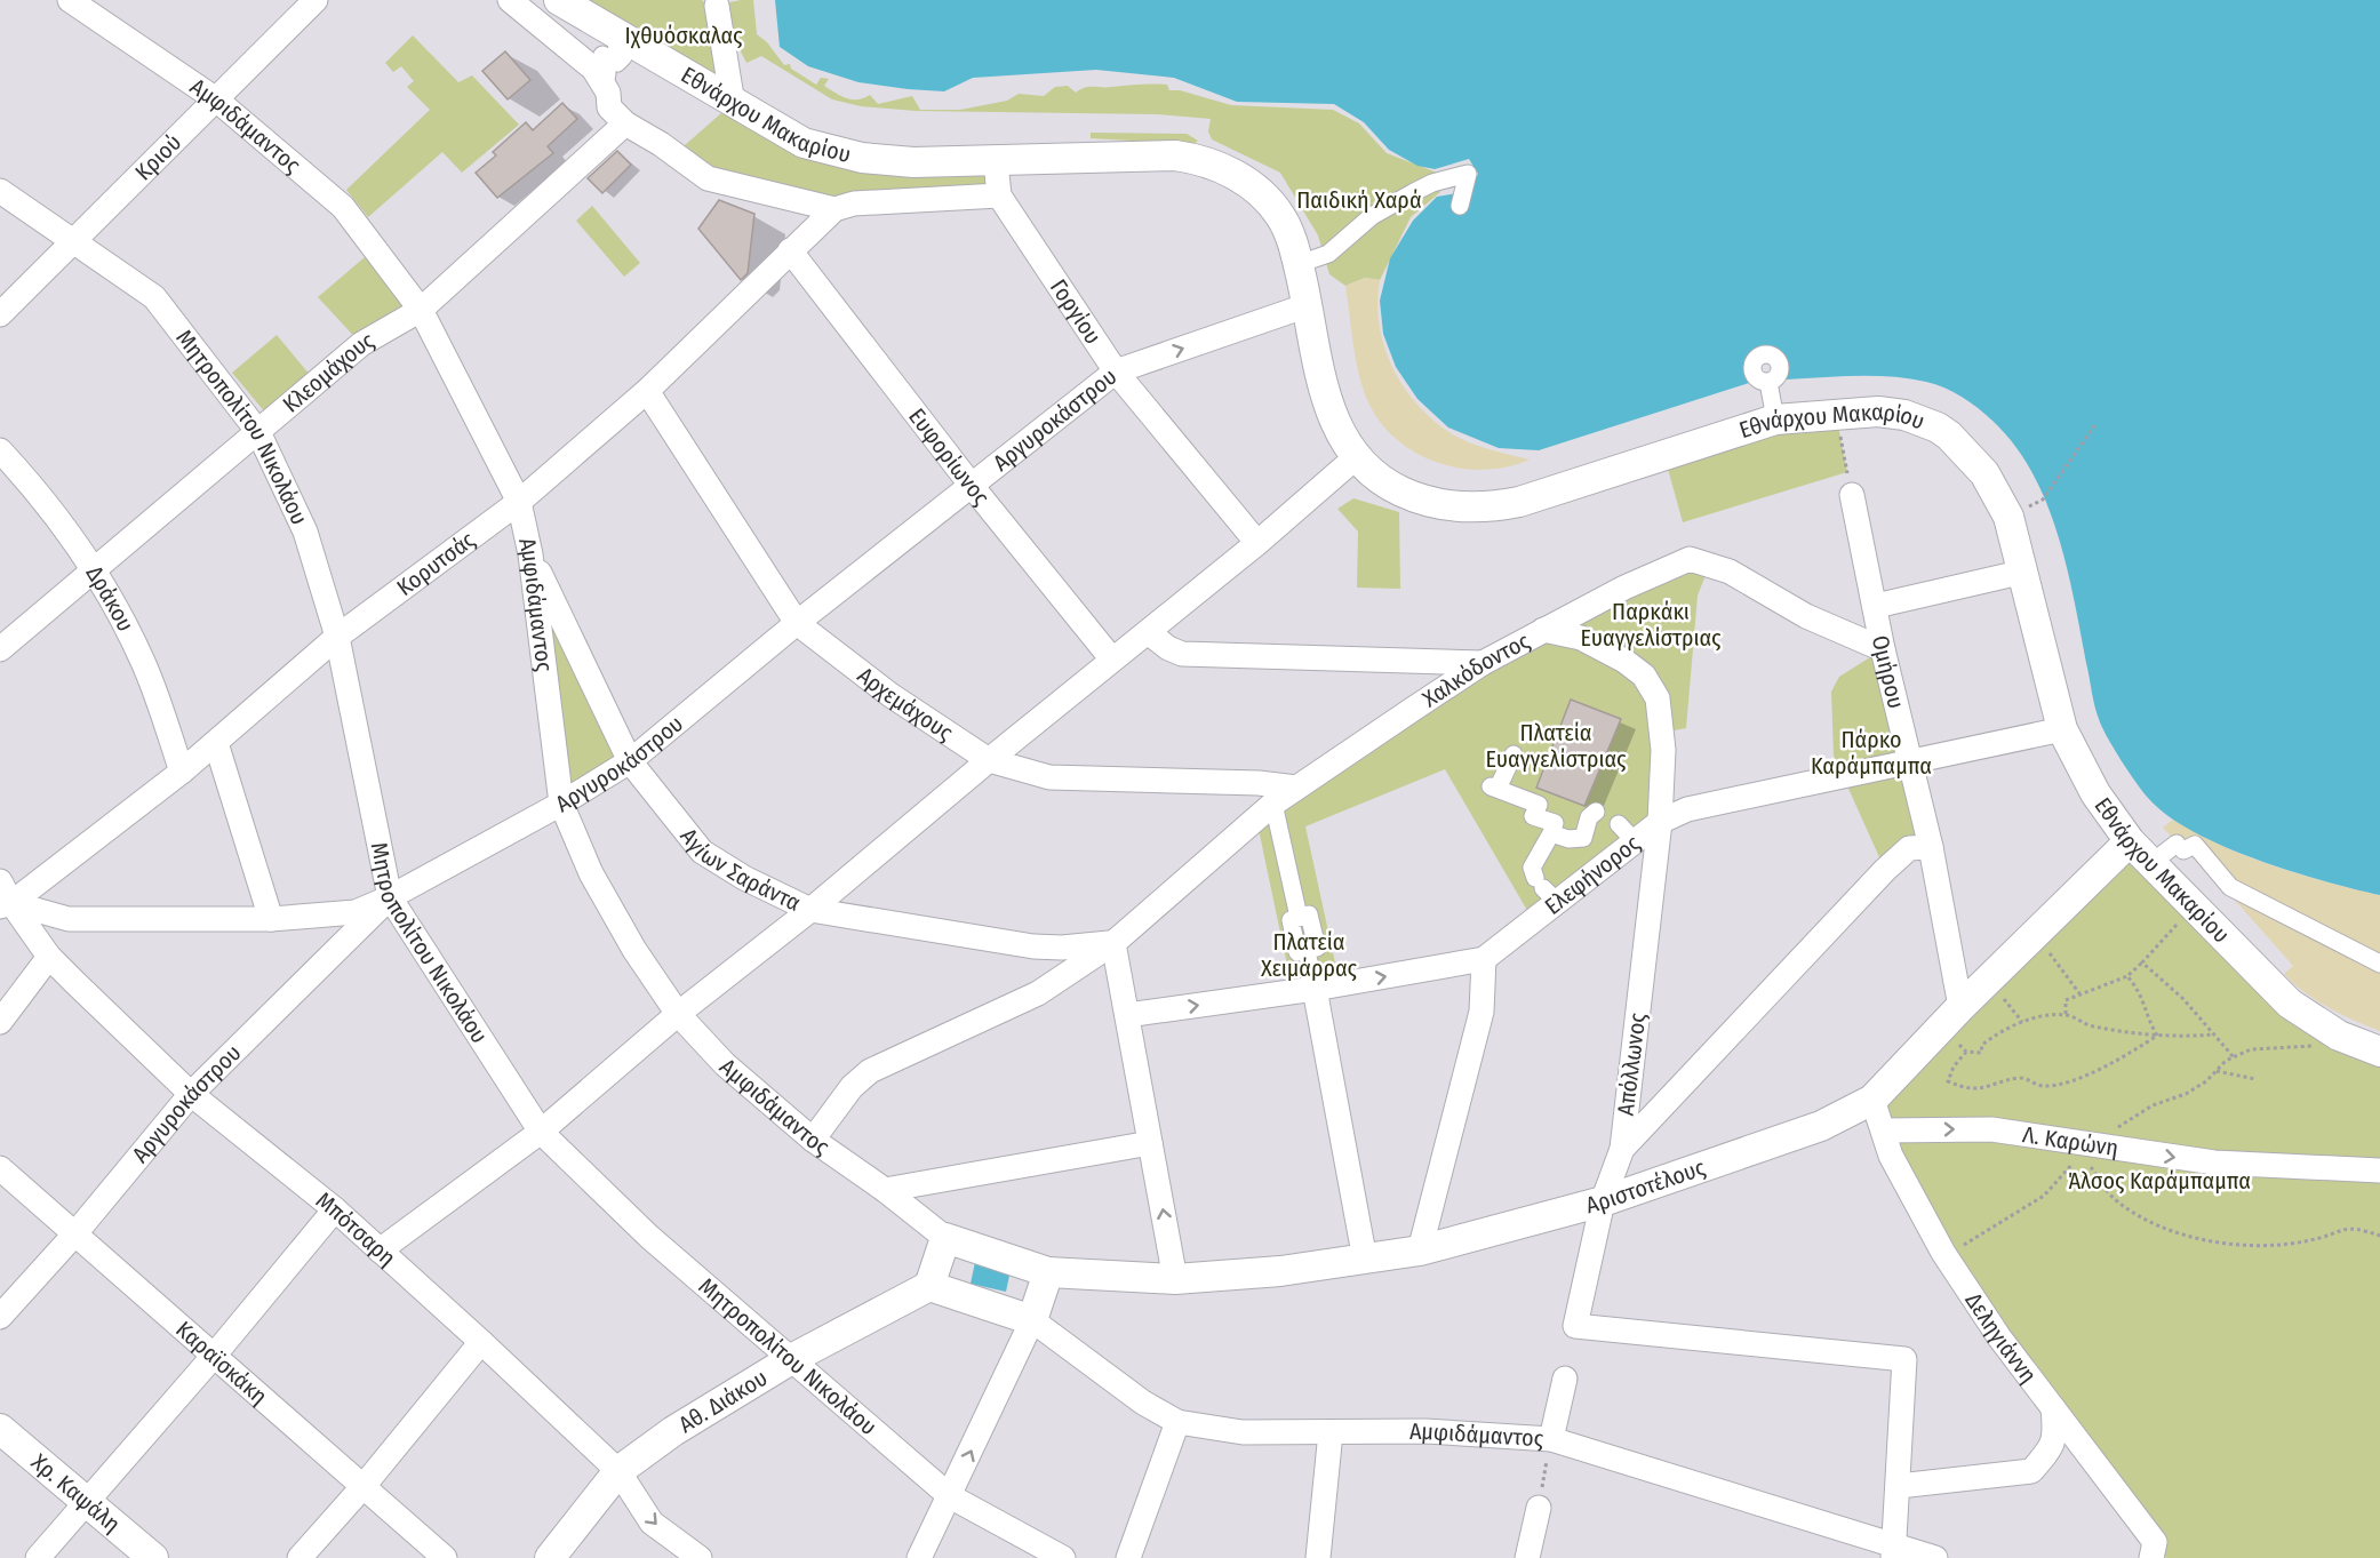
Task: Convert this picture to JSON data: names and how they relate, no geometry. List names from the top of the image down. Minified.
{"streets":{"street":["Εθνάρχου Μακαρίου","Αμφιδάμαντος","Κριού","Γοργίου","Κλεομάχους","Αργυροκάστρου","Μητροπολίτου Νικολάου","Ευφορίωνος","Κορυτσάς","Δράκου","Χαλκόδοντος","Ομήρου","Αρχεμάχους","Αγίων Σαράντα","Ελεφήνορος","Απόλλωνος","Λ. Καρώνη","Αριστοτέλους","Μπότσαρη","Δεληγιάννη","Καραϊσκάκη","Αθ. Διάκου","Χρ. Καψάλη"]},"crossings":[["Εθνάρχου Μακαρίου","Γοργίου"],["Εθνάρχου Μακαρίου","Αργυροκάστρου"],["Εθνάρχου Μακαρίου","Ελεφήνορος"],["Εθνάρχου Μακαρίου","Αριστοτέλους"],["Αμφιδάμαντος","Κριού"],["Αμφιδάμαντος","Κλεομάχους"],["Αμφιδάμαντος","Αργυροκάστρου"],["Αμφιδάμαντος","Κορυτσάς"],["Αμφιδάμαντος","Χαλκόδοντος"],["Αμφιδάμαντος","Αγίων Σαράντα"],["Αμφιδάμαντος","Αριστοτέλους"],["Κριού","Μητροπολίτου Νικολάου"],["Γοργίου","Αργυροκάστρου"],["Κλεομάχους","Μητροπολίτου Νικολάου"],["Κλεομάχους","Δράκου"],["Αργυροκάστρου","Μητροπολίτου Νικολάου"],["Αργυροκάστρου","Ευφορίωνος"],["Αργυροκάστρου","Αρχεμάχους"],["Αργυροκάστρου","Αγίων Σαράντα"],["Αργυροκάστρου","Μπότσαρη"],["Αργυροκάστρου","Καραϊσκάκη"],["Μητροπολίτου Νικολάου","Κορυτσάς"],["Μητροπολίτου Νικολάου","Αθ. Διάκου"],["Ευφορίωνος","Κορυτσάς"],["Κορυτσάς","Δράκου"],["Κορυτσάς","Αρχεμάχους"],["Κορυτσάς","Μπότσαρη"],["Χαλκόδοντος","Ομήρου"],["Χαλκόδοντος","Αρχεμάχους"],["Χαλκόδοντος","Αγίων Σαράντα"],["Χαλκόδοντος","Απόλλωνος"],["Ομήρου","Ελεφήνορος"],["Ομήρου","Αριστοτέλους"],["Ελεφήνορος","Απόλλωνος"],["Απόλλωνος","Αριστοτέλους"],["Λ. Καρώνη","Δεληγιάννη"],["Αριστοτέλους","Δεληγιάννη"],["Μπότσαρη","Αθ. Διάκου"]],"one_way":["Ελεφήνορος","Λ. Καρώνη"],"parks":["Ιχθυόσκαλας","Παιδική Χαρά","Παρκάκι Ευαγγελίστριας","Πλατεία Ευαγγελίστριας","Πάρκο Καράμπαμπα","Πλατεία Χειμάρρας","Άλσος Καράμπαμπα"]}
